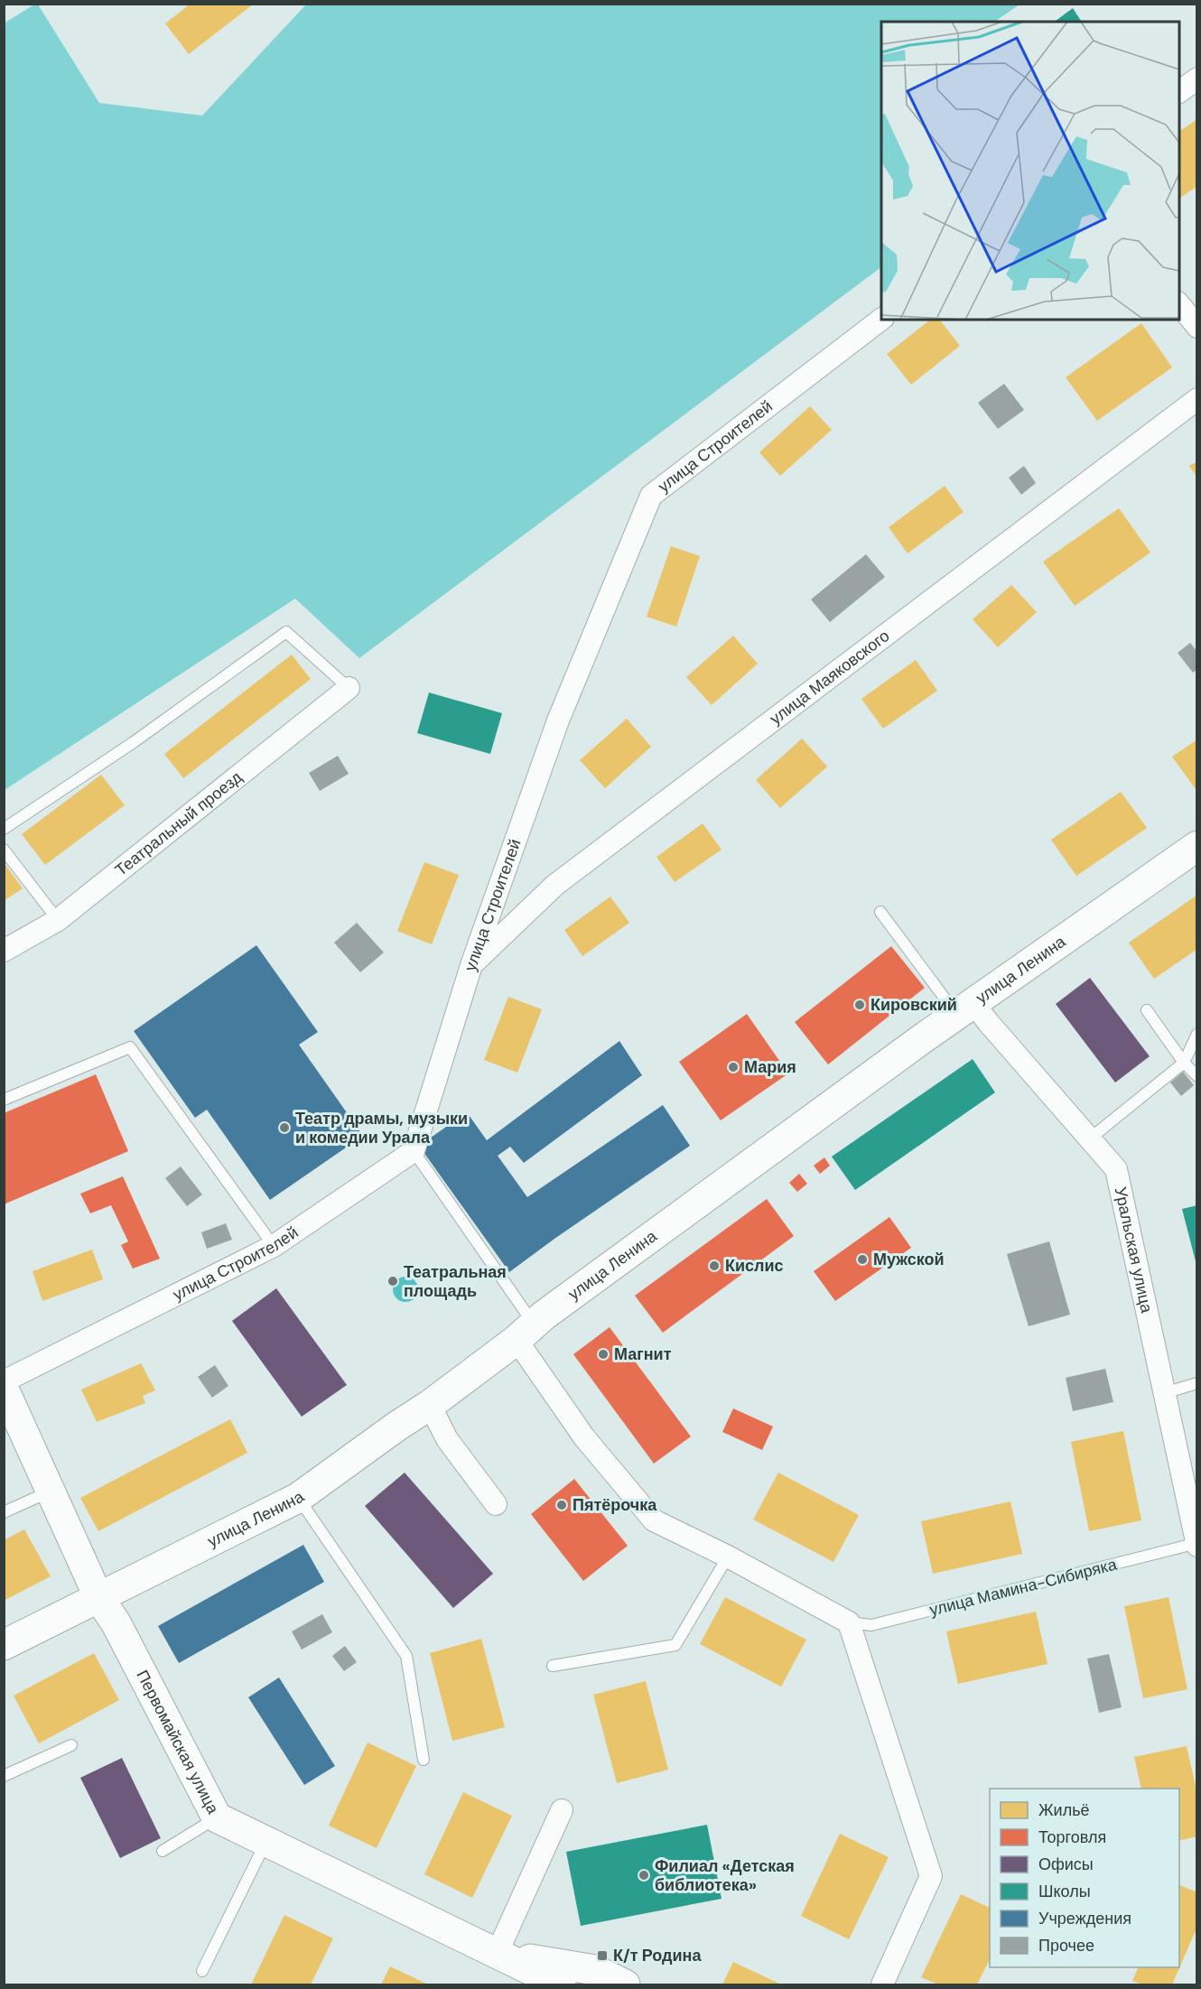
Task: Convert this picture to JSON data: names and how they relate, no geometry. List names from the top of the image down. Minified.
{"streets":{"main road":["улица Ленина","Первомайская улица"],"street":["улица Строителей","улица Маяковского","Театральный проезд","Уральская улица"],"lane":["улица Мамина-Сибиряка"]},"crossings":[["улица Строителей","улица Маяковского"],["улица Ленина","Уральская улица"],["улица Ленина","Первомайская улица"],["Уральская улица","улица Мамина-Сибиряка"]],"places":{"other":["Кировский","Мария","Театр драмы, музыки и комедии Урала","Мужской","Кислис","Театральная площадь","Магнит","Пятёрочка","Филиал «Детская библиотека»"],"transit":["К/т Родина"]},"legend":["Жильё","Торговля","Офисы","Школы","Учреждения","Прочее"]}
